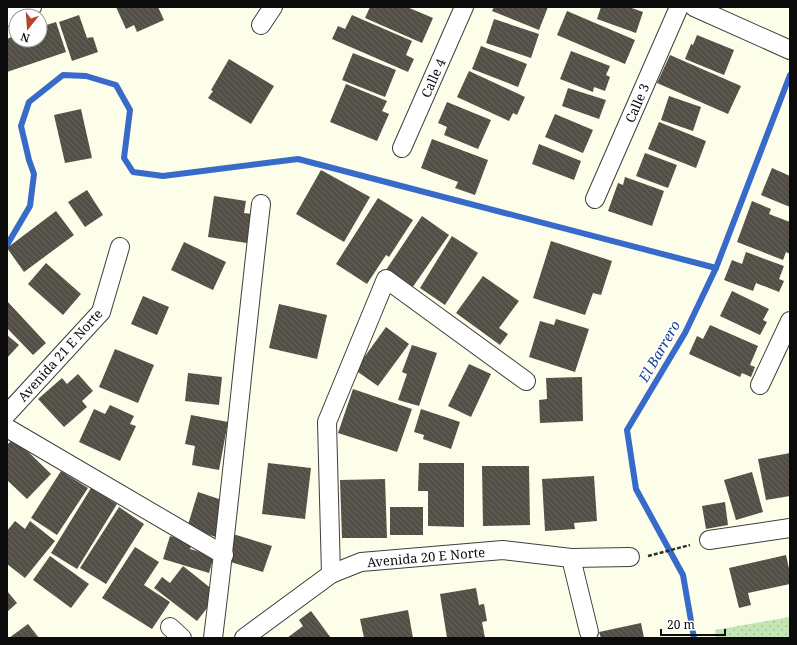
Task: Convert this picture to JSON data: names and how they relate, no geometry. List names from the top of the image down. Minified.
{"streets":{"street":["Calle 4","Calle 3","Avenida 21 E Norte","Avenida 20 E Norte"]},"water":["El Barrero"],"scale_bar":"20 m","north":"bottom"}
